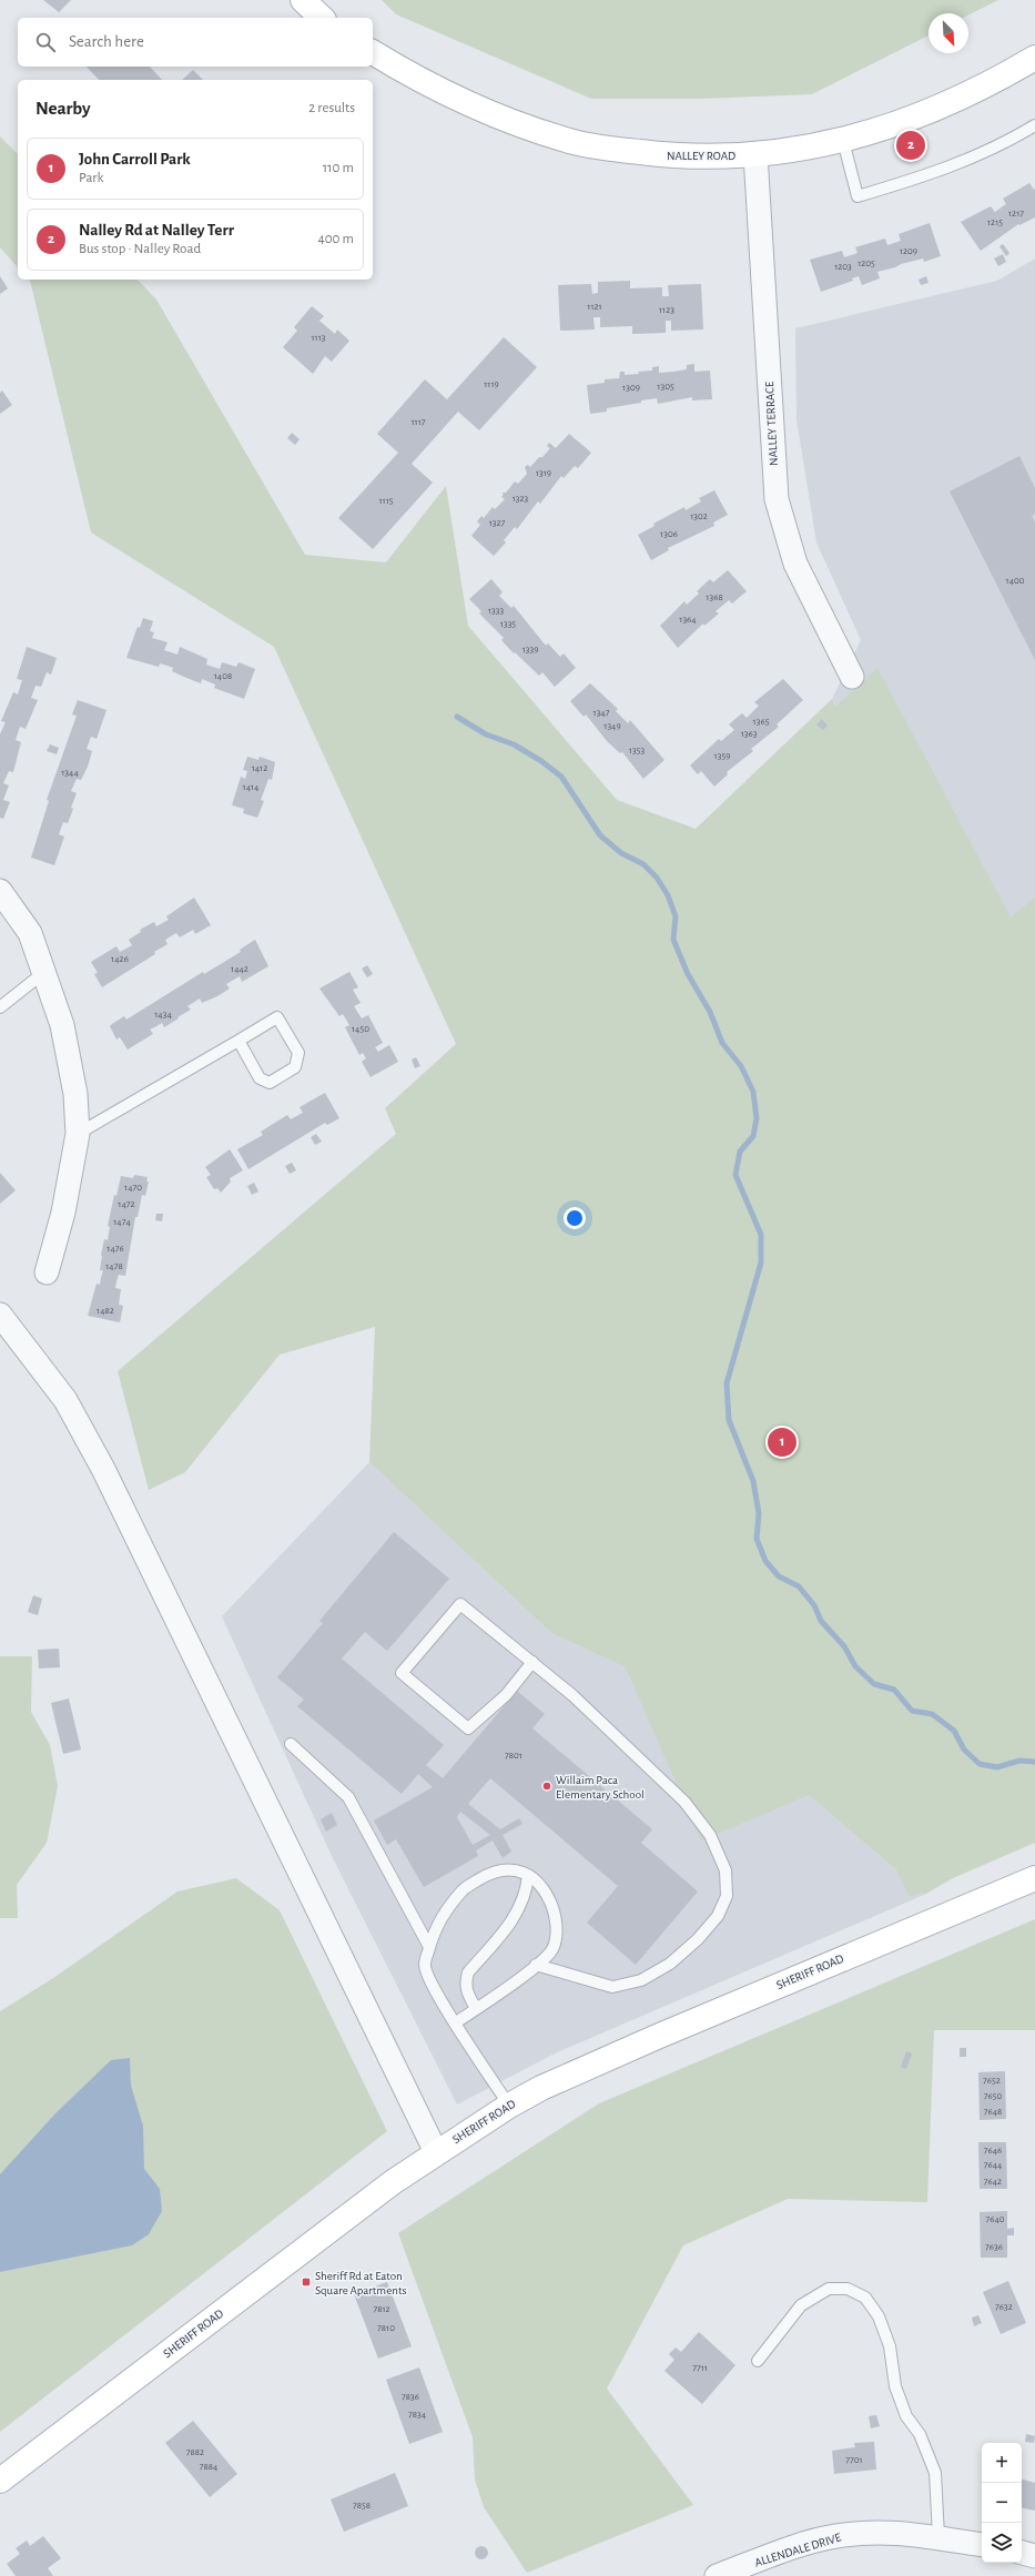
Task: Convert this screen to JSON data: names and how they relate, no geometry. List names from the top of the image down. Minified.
{"streets":{"main road":["NALLEY ROAD","SHERIFF ROAD"],"street":["NALLEY TERRACE","ALLENDALE DRIVE"]},"crossings":[["NALLEY ROAD","NALLEY TERRACE"]],"places":{"other":["Willaim Paca Elementary School"],"transit":["Sheriff Rd at Eaton Square Apartments"]},"house_numbers":["1217","1215","1209","1205","1203","1121","1123","1113","1119","1305","1309","1117","1319","1323","1115","1302","1327","1306","1400","1368","1333","1364","1335","1339","1408","1347","1365","1349","1363","1353","1359","1412","1344","1414","1426","1442","1434","1450","1470","1472","1474","1476","1478","1482","7801","7652","7650","7648","7646","7644","7642","7640","7636","7632","7812","7810","7711","7836","7834","7882","7701","7884","7858"],"north":"bottom right","page":{"search":"Search here","heading":["Nearby","2 results"],"pins":["2","1"],"list":[{"mark":"1","name":"John Carroll Park","note":"Park","value":"110 m"},{"mark":"2","name":"Nalley Rd at Nalley Terr","note":"Bus stop · Nalley Road","value":"400 m"}],"map_buttons":["+","−"]}}
